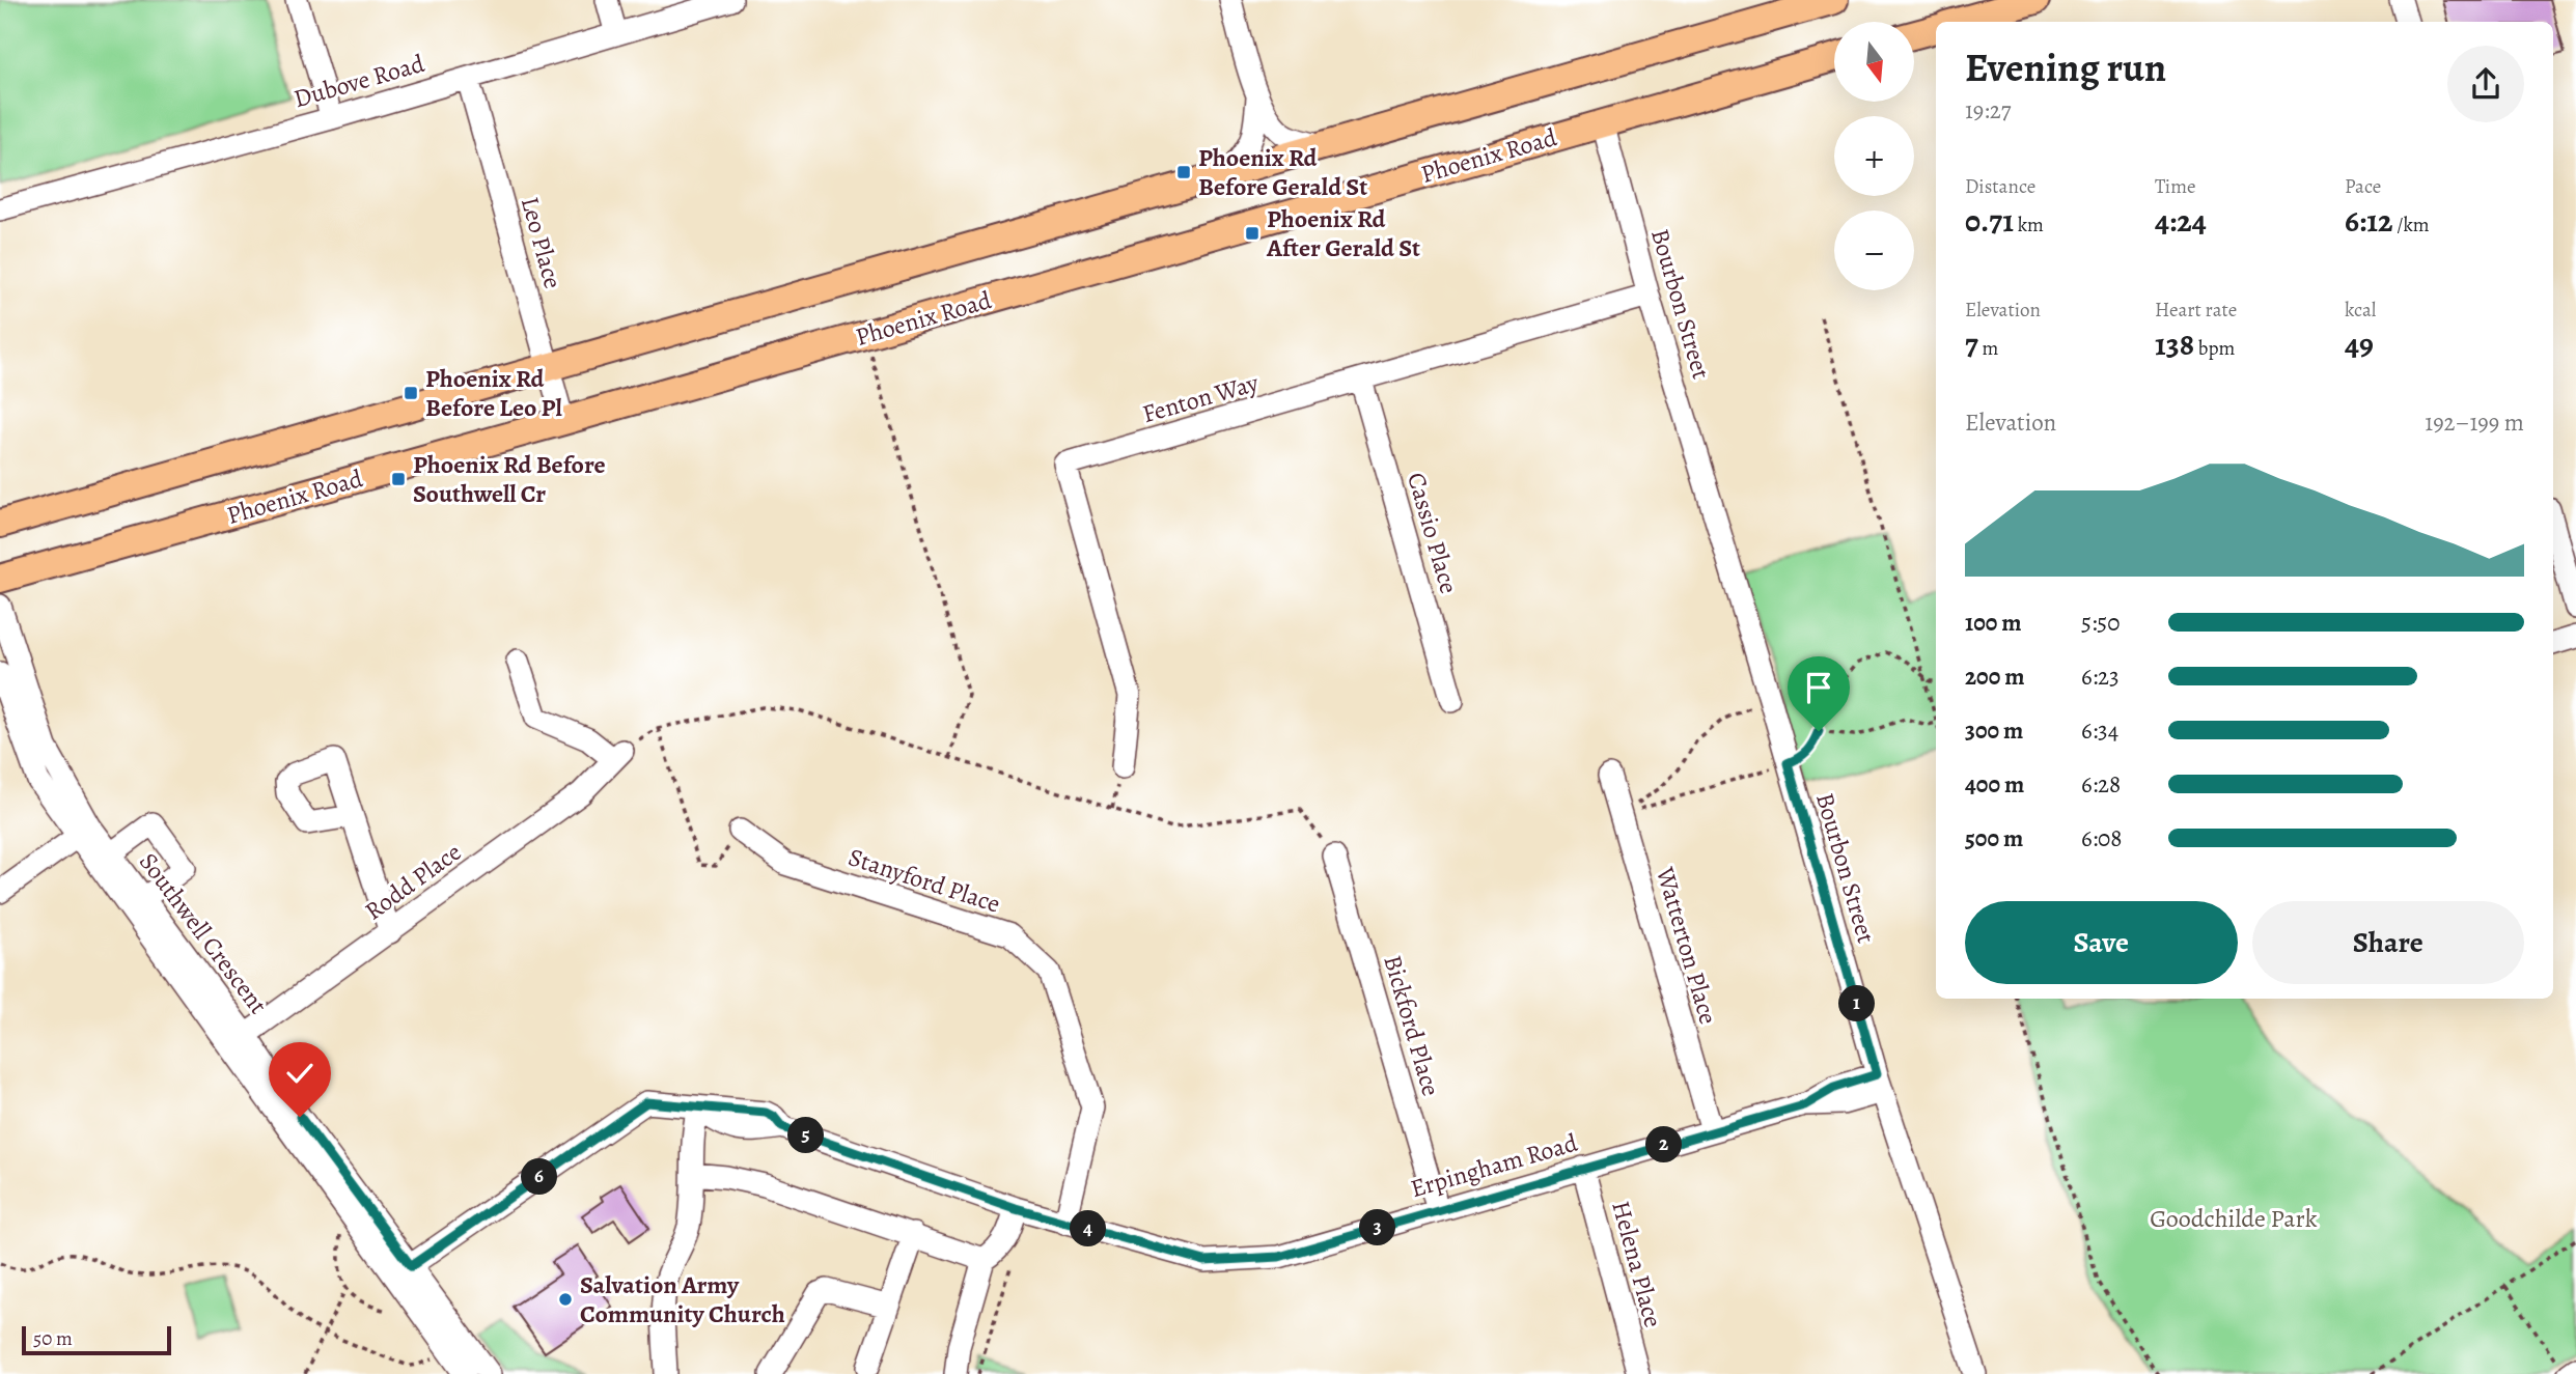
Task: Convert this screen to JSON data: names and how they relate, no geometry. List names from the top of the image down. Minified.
{"streets":{"main road":["Phoenix Road"],"street":["Dubove Road","Leo Place","Bourbon Street","Fenton Way","Cassio Place","Stanyford Place","Rodd Place","Southwell Crescent","Watterton Place","Bickford Place","Erpingham Road","Helena Place"]},"crossings":[["Dubove Road","Leo Place"],["Phoenix Road","Leo Place"],["Phoenix Road","Bourbon Street"],["Bourbon Street","Fenton Way"],["Bourbon Street","Erpingham Road"],["Fenton Way","Cassio Place"],["Stanyford Place","Erpingham Road"],["Rodd Place","Southwell Crescent"],["Southwell Crescent","Erpingham Road"],["Watterton Place","Erpingham Road"],["Bickford Place","Erpingham Road"],["Erpingham Road","Helena Place"]],"parks":["Goodchilde Park"],"places":{"transit":["Phoenix Rd Before Gerald St","Phoenix Rd After Gerald St","Phoenix Rd Before Leo Pl","Phoenix Rd Before Southwell Cr"],"other":["Salvation Army Community Church"]},"scale_bar":"50 m","north":"bottom","page":{"map_buttons":["+","−"],"heading":["Evening run","19:27"],"stats":[["Distance","0.71 km"],["Time","4:24"],["Pace","6:12 /km"],["Elevation","7 m"],["Heart rate","138 bpm"],["kcal","49"]],"chart":["Elevation","192–199 m"],"list":[{"name":"100 m","note":"5:50"},{"name":"200 m","note":"6:23"},{"name":"300 m","note":"6:34"},{"name":"400 m","note":"6:28"},{"name":"500 m","note":"6:08"}],"buttons":["Save","Share"],"pins":["1","5","2","6","3","4"],"scale":"50 m"}}
